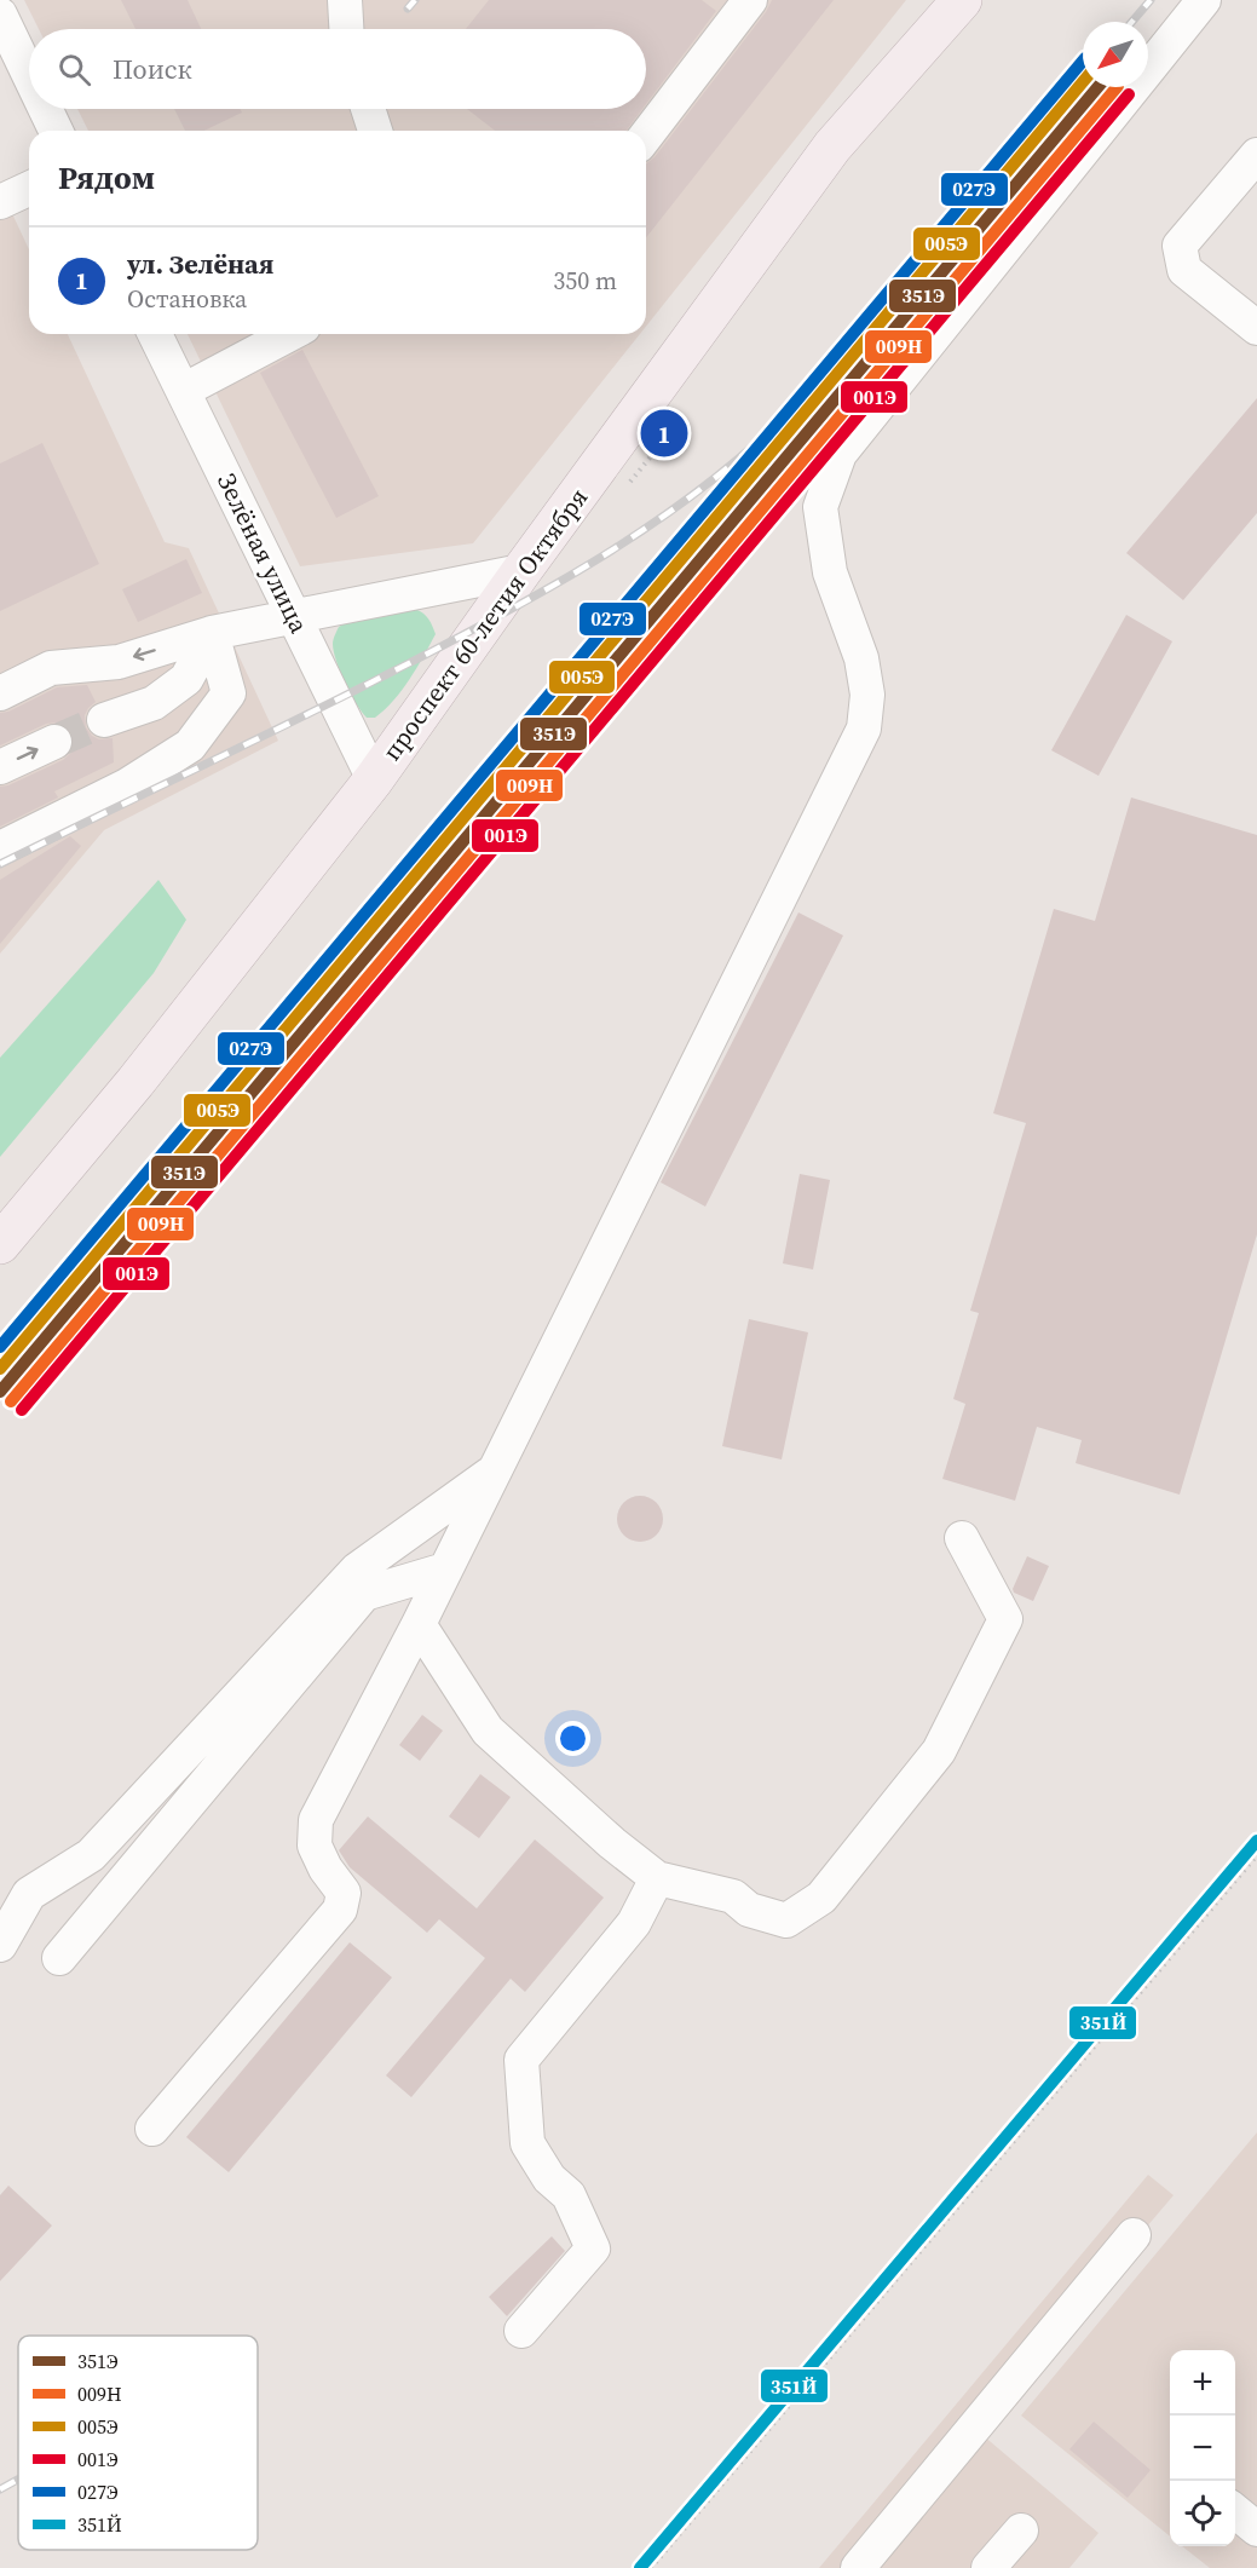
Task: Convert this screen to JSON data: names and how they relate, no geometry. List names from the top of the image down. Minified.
{"streets":{"highway":["проспект 60-летия Октября"],"street":["Зелёная улица"]},"crossings":[["Зелёная улица","проспект 60-летия Октября"]],"lines":["transit line 027Э","transit line 005Э","transit line 351Э","transit line 009Н","transit line 001Э","transit line 351Й"],"legend":["351Э","009Н","005Э","001Э","027Э","351Й"],"north":"bottom left","page":{"search":"Поиск","heading":"Рядом","list":[{"mark":"1","name":"ул. Зелёная","note":"Остановка","value":"350 m"}],"pins":"1","map_buttons":["+","−"]}}
